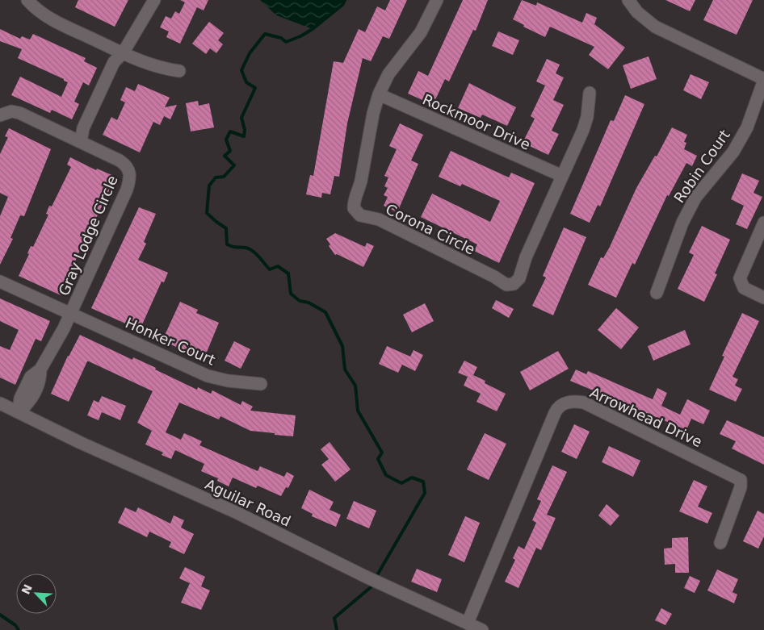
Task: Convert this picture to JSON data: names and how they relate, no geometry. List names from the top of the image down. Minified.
{"streets":{"street":["Rockmoor Drive","Robin Court","Corona Circle","Gray Lodge Circle","Honker Court","Arrowhead Drive","Aguilar Road"]},"crossings":[["Rockmoor Drive","Corona Circle"],["Gray Lodge Circle","Honker Court"],["Gray Lodge Circle","Aguilar Road"],["Arrowhead Drive","Aguilar Road"]],"north":"top left"}
